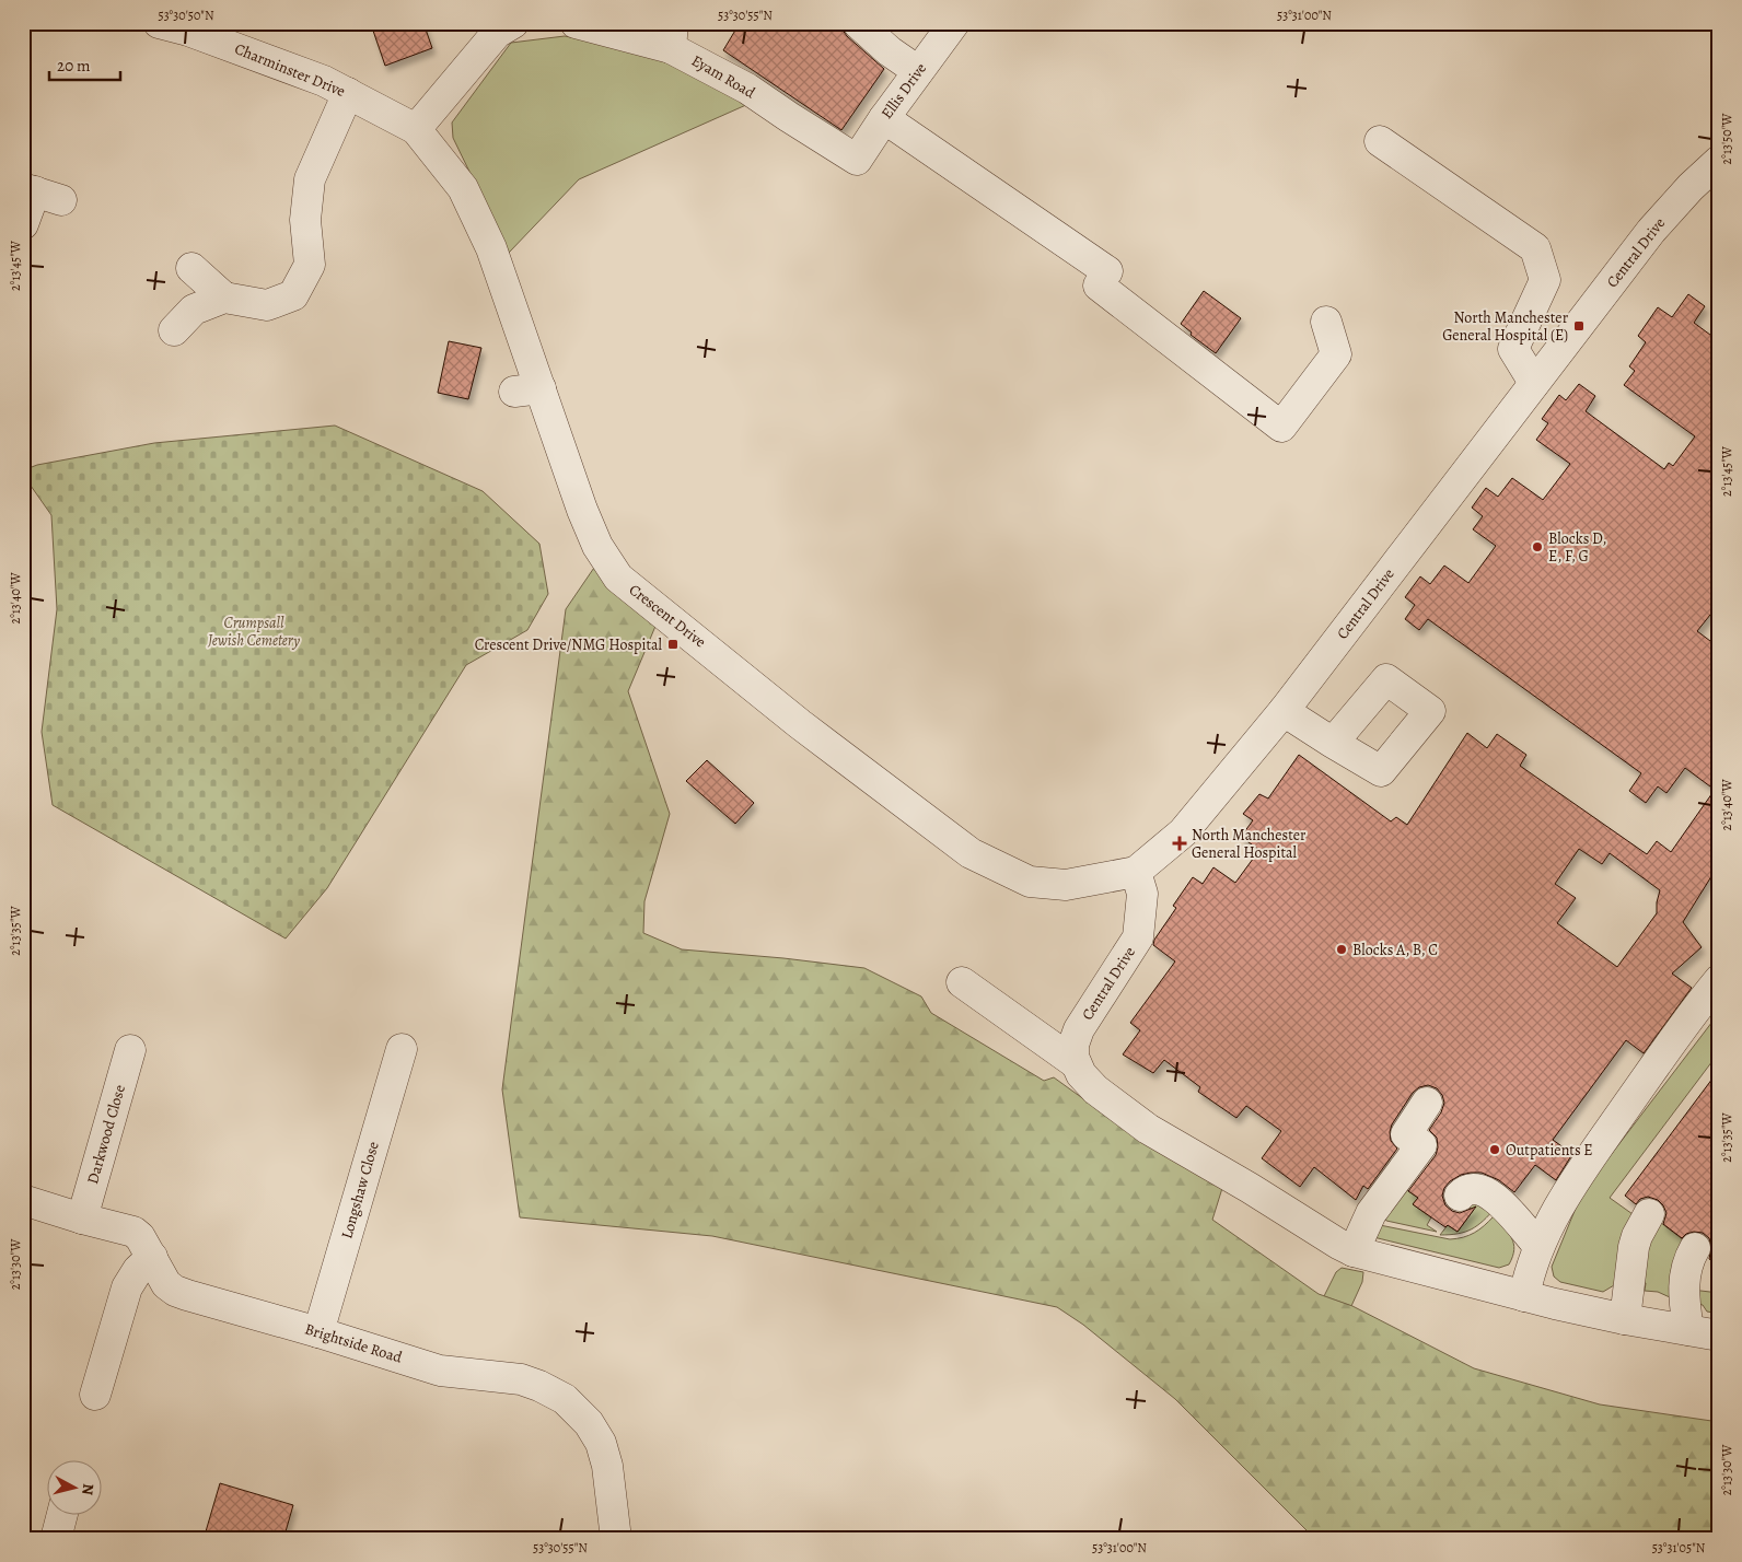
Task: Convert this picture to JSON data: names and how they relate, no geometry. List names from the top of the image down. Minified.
{"streets":{"street":["Charminster Drive","Eyam Road","Ellis Drive","Central Drive","Crescent Drive","Darkwood Close","Longshaw Close","Brightside Road"]},"crossings":[["Charminster Drive","Crescent Drive"],["Eyam Road","Ellis Drive"],["Central Drive","Crescent Drive"],["Darkwood Close","Brightside Road"],["Longshaw Close","Brightside Road"]],"parks":["Crumpsall Jewish Cemetery"],"places":{"transit":["North Manchester General Hospital (E)","Crescent Drive/NMG Hospital"],"other":["Blocks D, E, F, G","Blocks A, B, C","Outpatients E"],"health":["North Manchester General Hospital"]},"scale_bar":"20 m","north":"right","coordinates":["53°30'50\"N","53°30'55\"N","53°31'00\"N","2°13'50\"W","2°13'45\"W","2°13'40\"W","2°13'35\"W","2°13'30\"W","53°31'05\"N"]}
